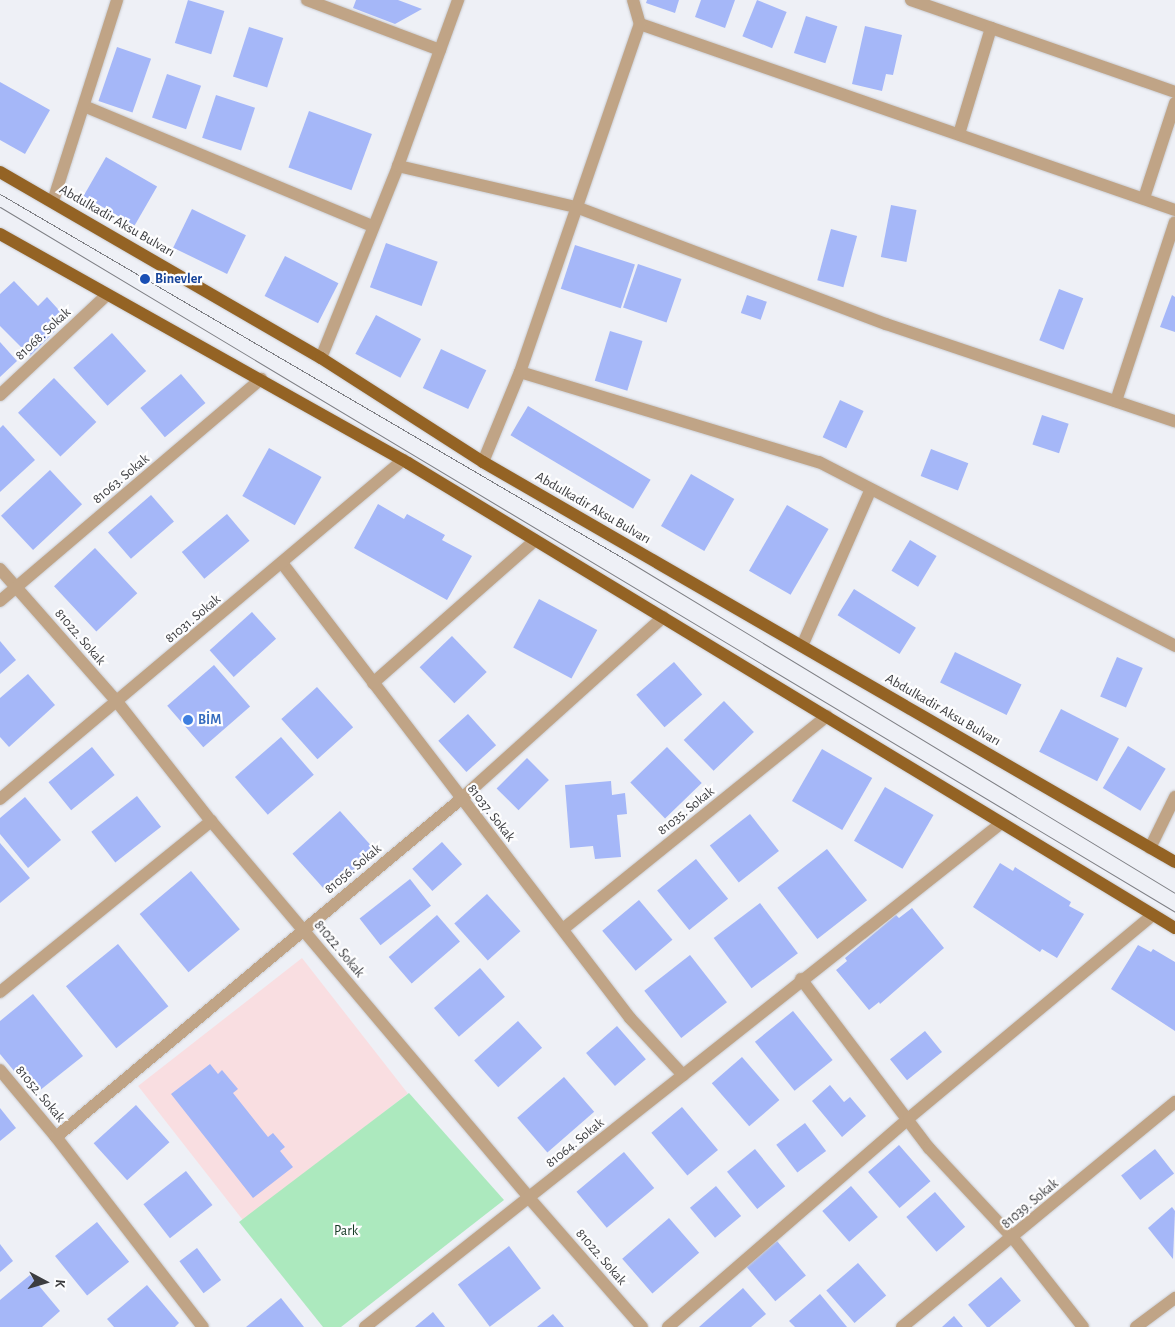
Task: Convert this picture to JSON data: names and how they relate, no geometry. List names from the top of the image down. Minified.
{"streets":{"main road":["Abdulkadir Aksu Bulvarı"],"street":["81068. Sokak","81063. Sokak","81031. Sokak","81022. Sokak","81035. Sokak","81037. Sokak","81056. Sokak","81052. Sokak","81064. Sokak","81039. Sokak"]},"crossings":[["81063. Sokak","81022. Sokak"],["81031. Sokak","81022. Sokak"],["81031. Sokak","81037. Sokak"],["81022. Sokak","81056. Sokak"],["81022. Sokak","81064. Sokak"],["81035. Sokak","81037. Sokak"],["81037. Sokak","81056. Sokak"],["81037. Sokak","81064. Sokak"],["81056. Sokak","81052. Sokak"]],"parks":["Park"],"places":["Binevler","BİM"],"north":"right"}
